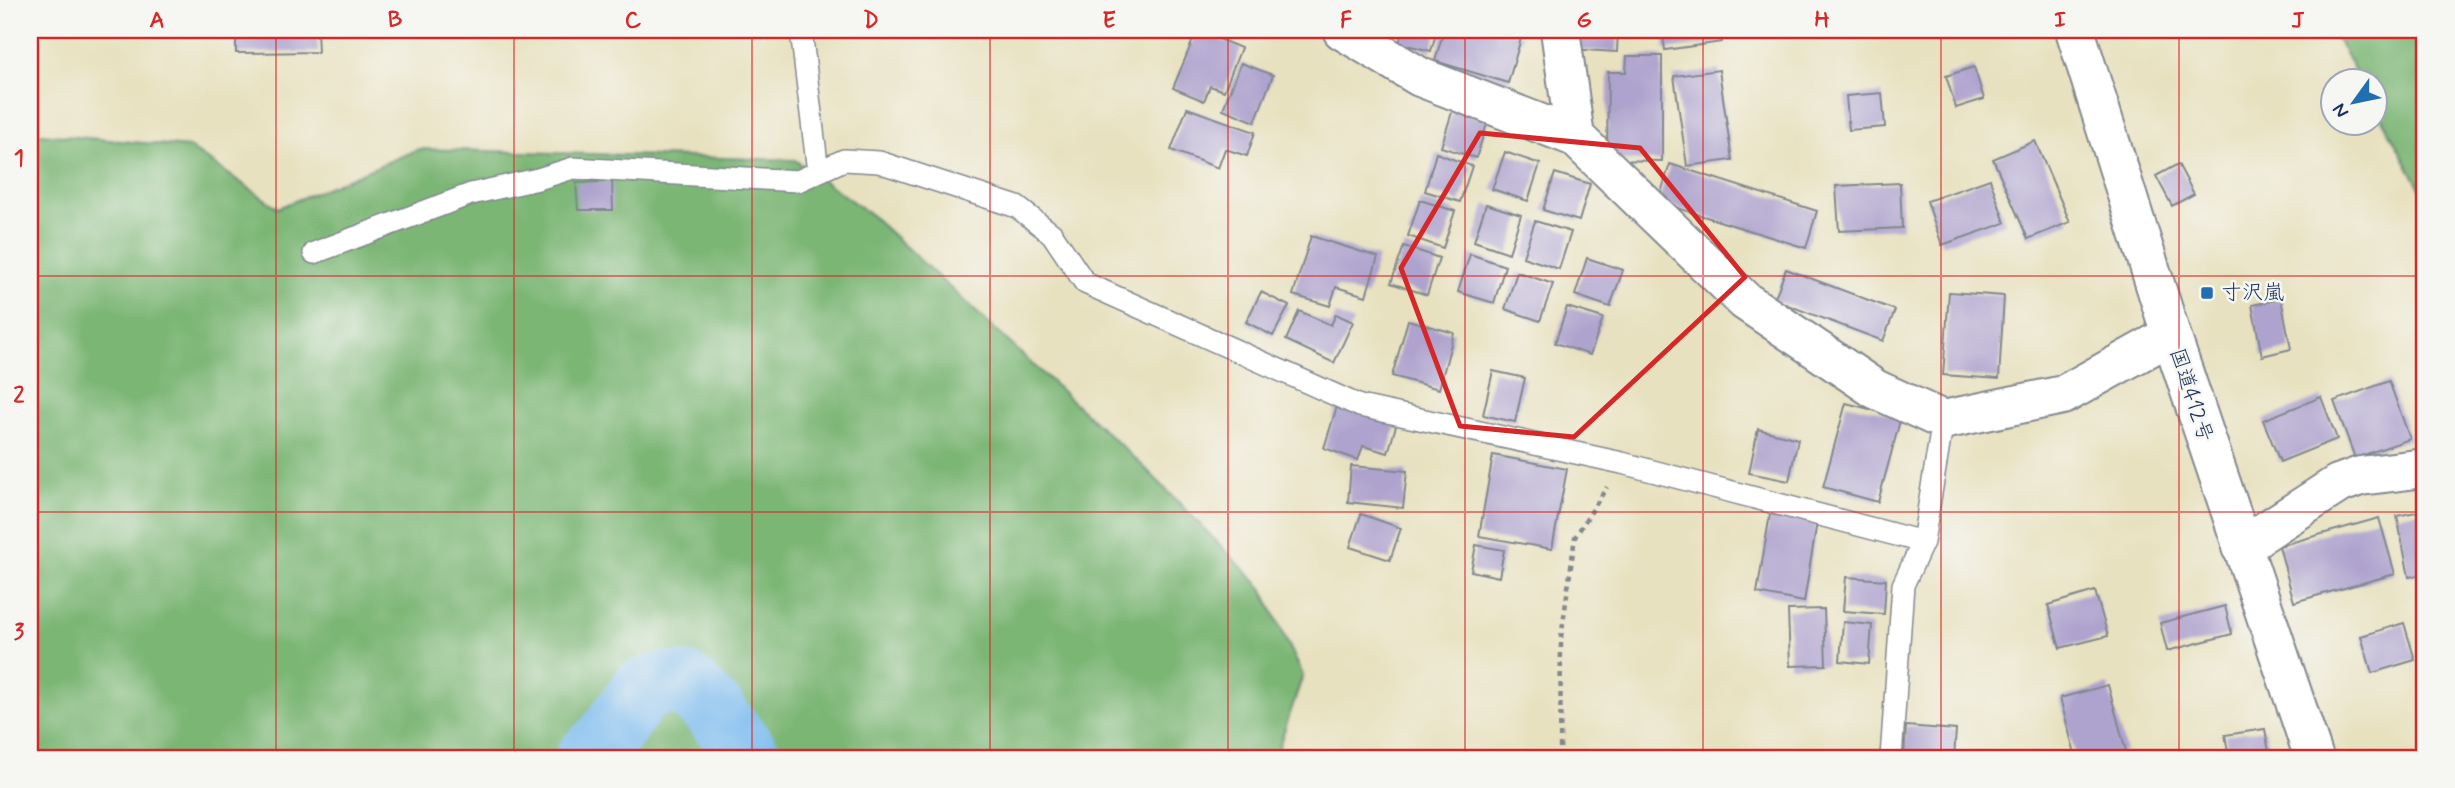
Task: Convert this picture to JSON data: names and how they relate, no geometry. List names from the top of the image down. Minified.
{"streets":{"main road":["国道412号"]},"places":{"transit":["寸沢嵐"]},"north":"bottom left","grid":{"columns":["A","B","C","D","E","F","G","H","I","J"],"rows":["1","2","3"]}}
